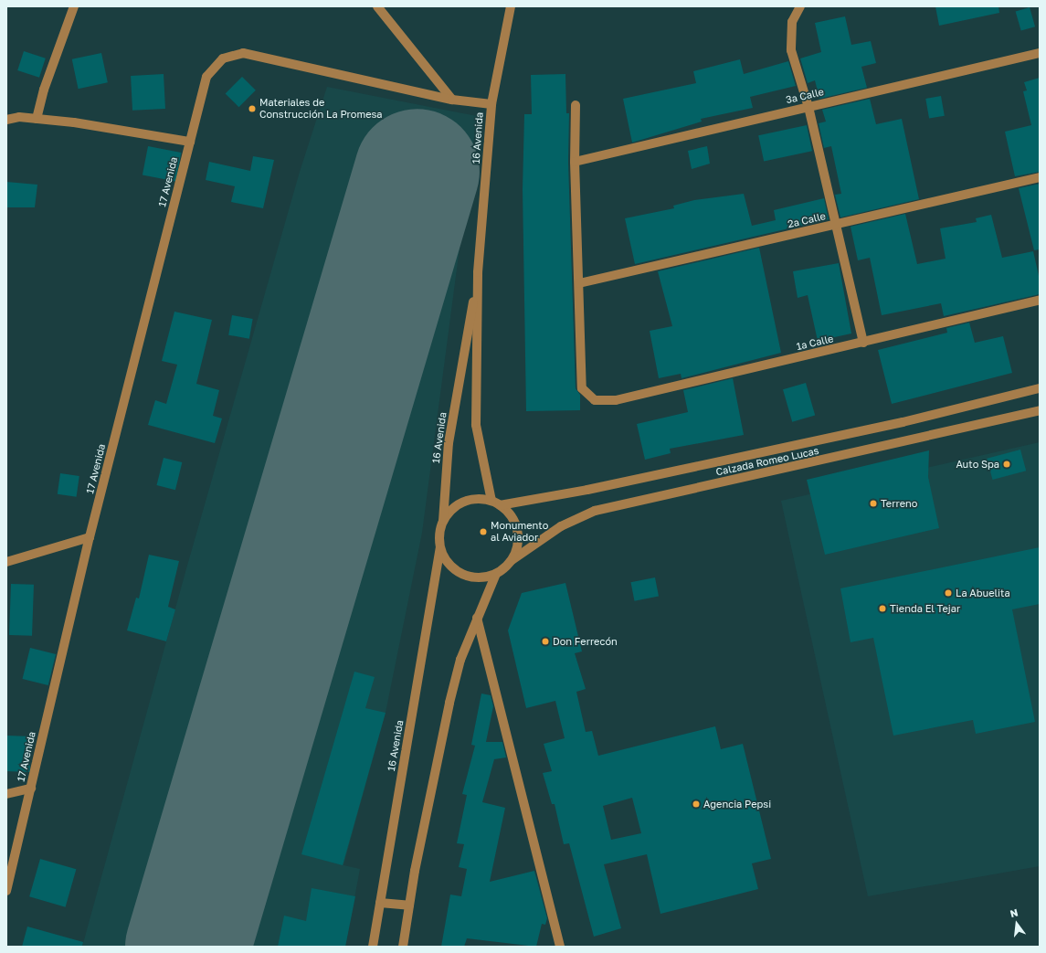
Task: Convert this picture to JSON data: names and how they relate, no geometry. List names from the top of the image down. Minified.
{"streets":{"street":["3ª Calle","16 Avenida","17 Avenida","2ª Calle","1ª Calle","Calzada Romeo Lucas"]},"crossings":[["16 Avenida","Calzada Romeo Lucas"],["2ª Calle","1ª Calle"]],"places":["Materiales de Construcción La Promesa","Auto Spa","Terreno","Monumento al Aviador","La Abuelita","Tienda El Tejar","Don Ferrecón","Agencia Pepsi"],"north":"top"}
